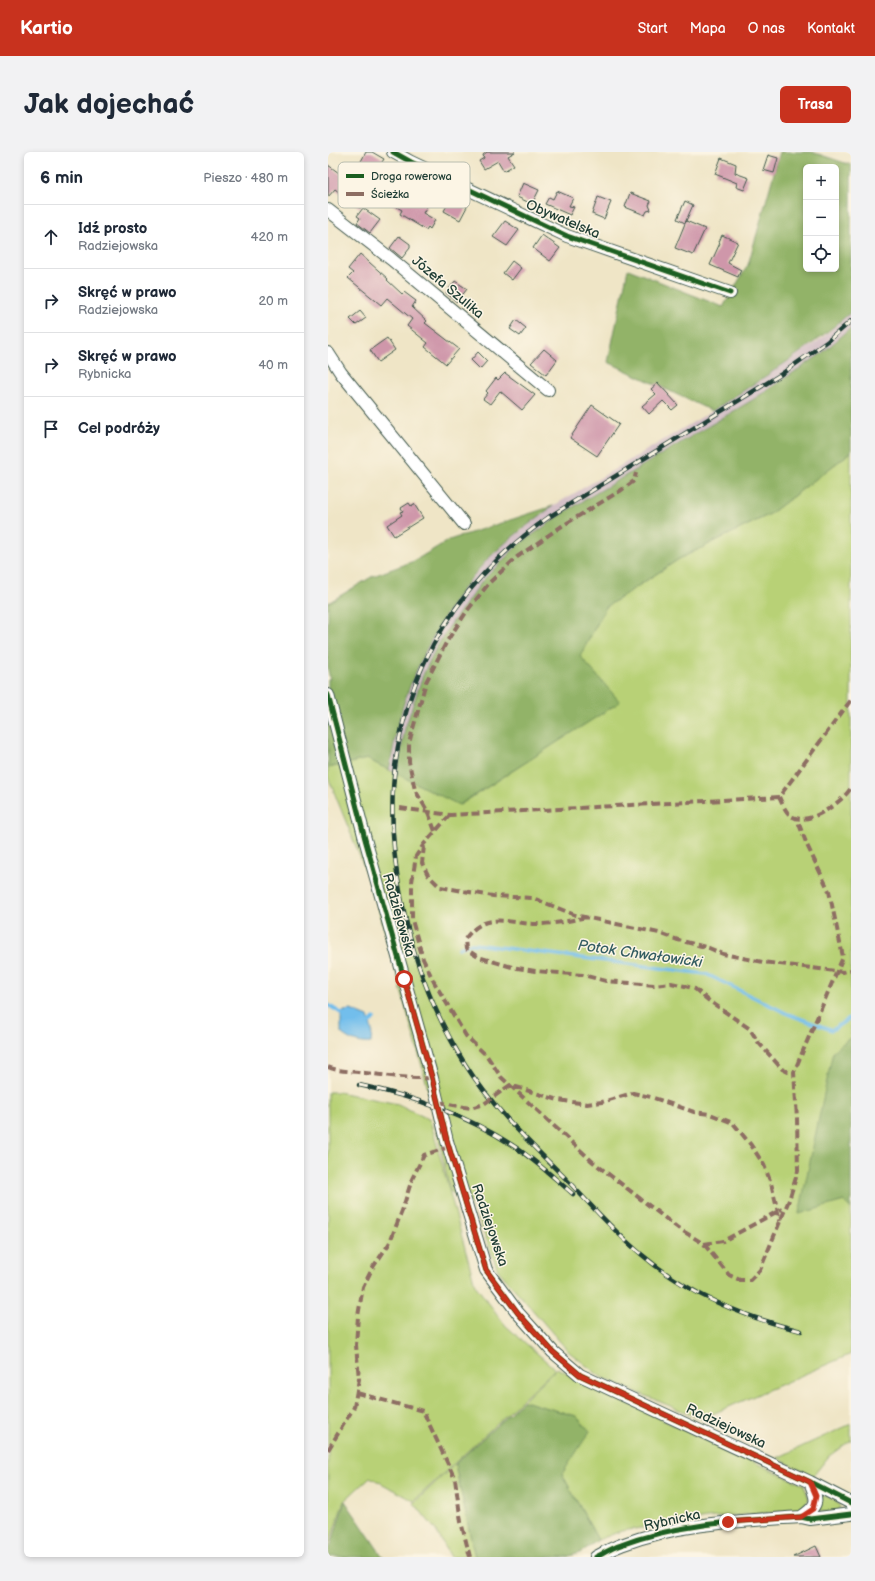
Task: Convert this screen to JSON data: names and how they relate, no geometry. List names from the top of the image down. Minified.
{"streets":{"street":["Obywatelska","Józefa Szulika","Radziejowska","Rybnicka"]},"water":["Potok Chwałowicki"],"legend":["Droga rowerowa","Ścieżka"],"page":{"header":"Kartio","nav":["Start","Mapa","O nas","Kontakt"],"buttons":"Trasa","title":"Jak dojechać","heading":["6 min","Pieszo · 480 m"],"map_buttons":["+","−"],"list":[["Idź prosto","Radziejowska","420 m"],["Skręć w prawo","Radziejowska","20 m"],["Skręć w prawo","Rybnicka","40 m"],"Cel podróży"]}}
